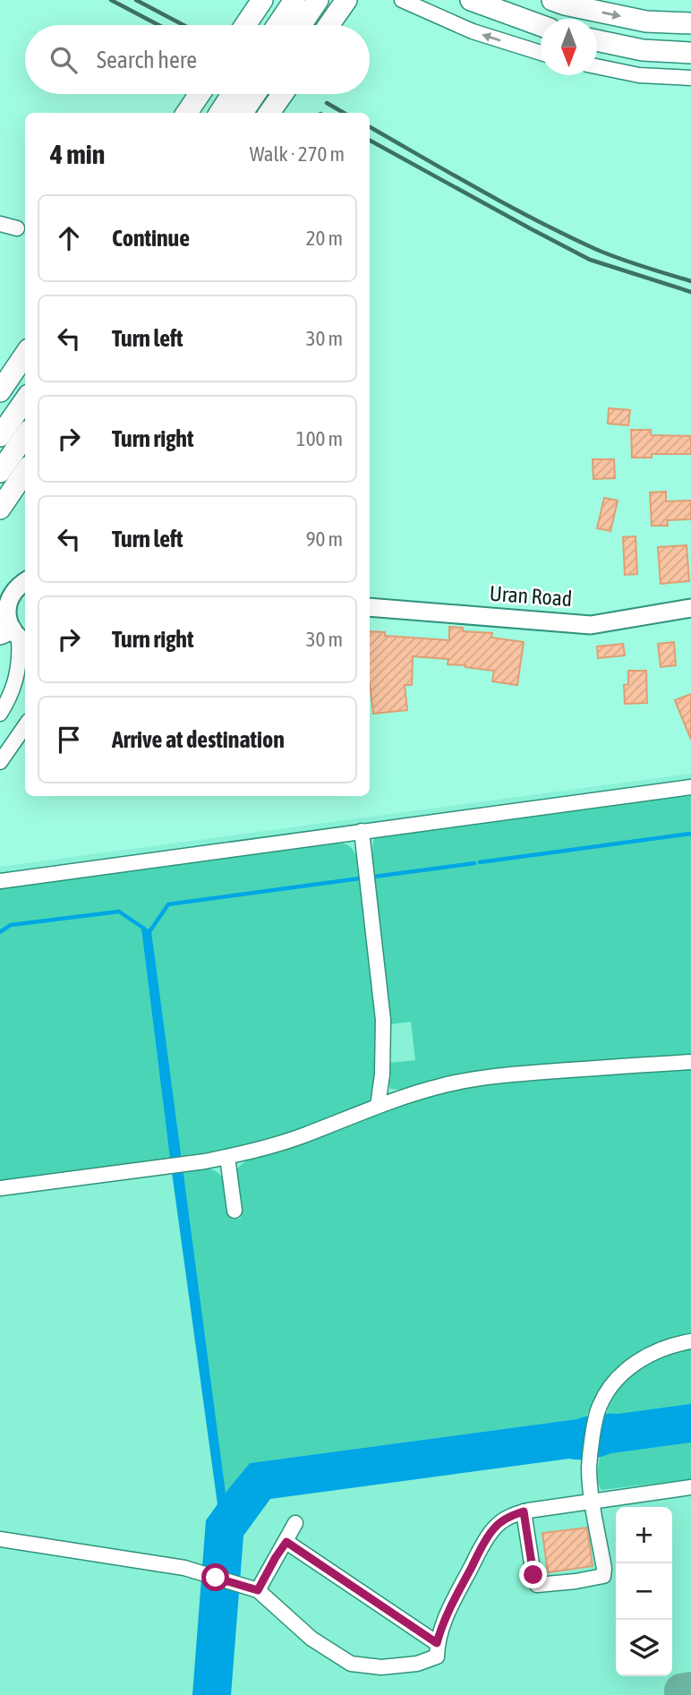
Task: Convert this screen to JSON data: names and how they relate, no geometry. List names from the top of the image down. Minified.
{"streets":{"main road":["Uran Road"]},"north":"bottom","page":{"search":"Search here","heading":["4 min","Walk · 270 m"],"list":[["Continue","20 m"],["Turn left","30 m"],["Turn right","100 m"],["Turn left","90 m"],["Turn right","30 m"],"Arrive at destination"],"map_buttons":["+","−"]}}
